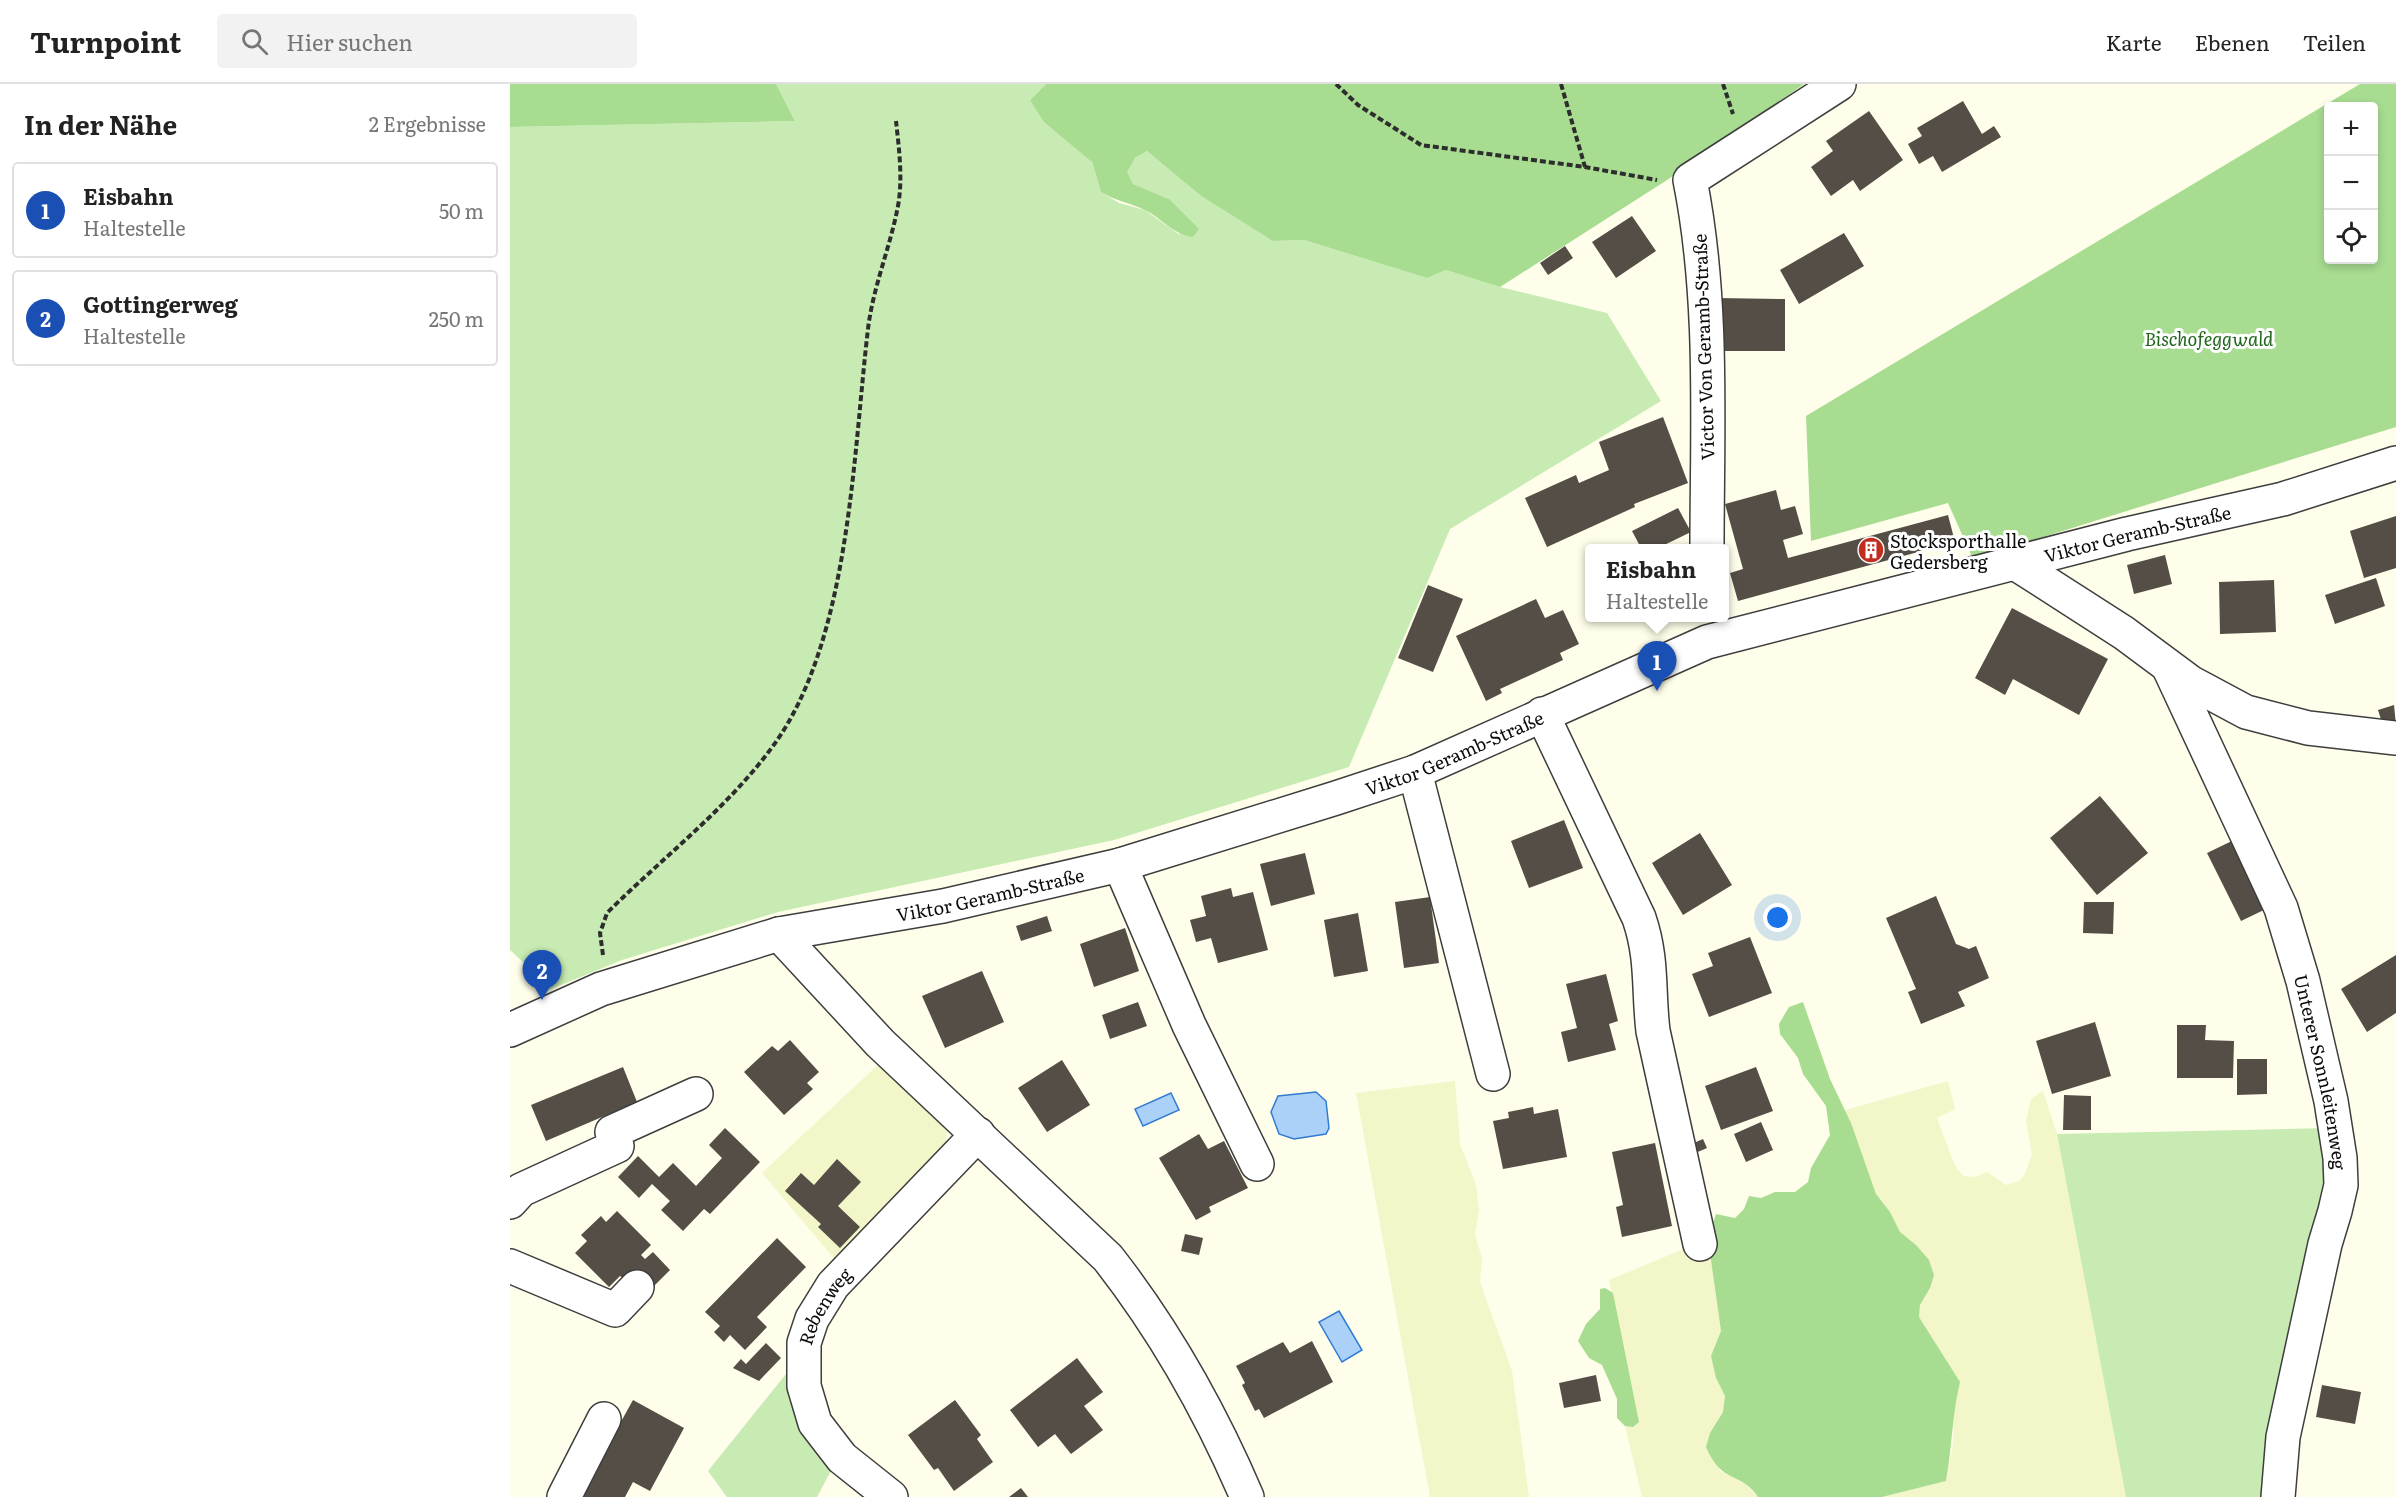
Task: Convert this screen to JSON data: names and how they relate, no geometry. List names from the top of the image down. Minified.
{"streets":{"street":["Victor Von Geramb-Straße","Viktor Geramb-Straße","Unterer Sonnleitenweg","Rebenweg"]},"crossings":[["Viktor Geramb-Straße","Unterer Sonnleitenweg"]],"parks":["Bischofeggwald"],"places":{"building":["Stocksporthalle Gedersberg"]},"page":{"header":"Turnpoint","search":"Hier suchen","nav":["Karte","Ebenen","Teilen"],"heading":["In der Nähe","2 Ergebnisse"],"map_buttons":["+","−"],"list":[{"mark":"1","name":"Eisbahn","note":"Haltestelle","value":"50 m"},{"mark":"2","name":"Gottingerweg","note":"Haltestelle","value":"250 m"}],"popup":["Eisbahn","Haltestelle"],"pins":["1","2"]}}
